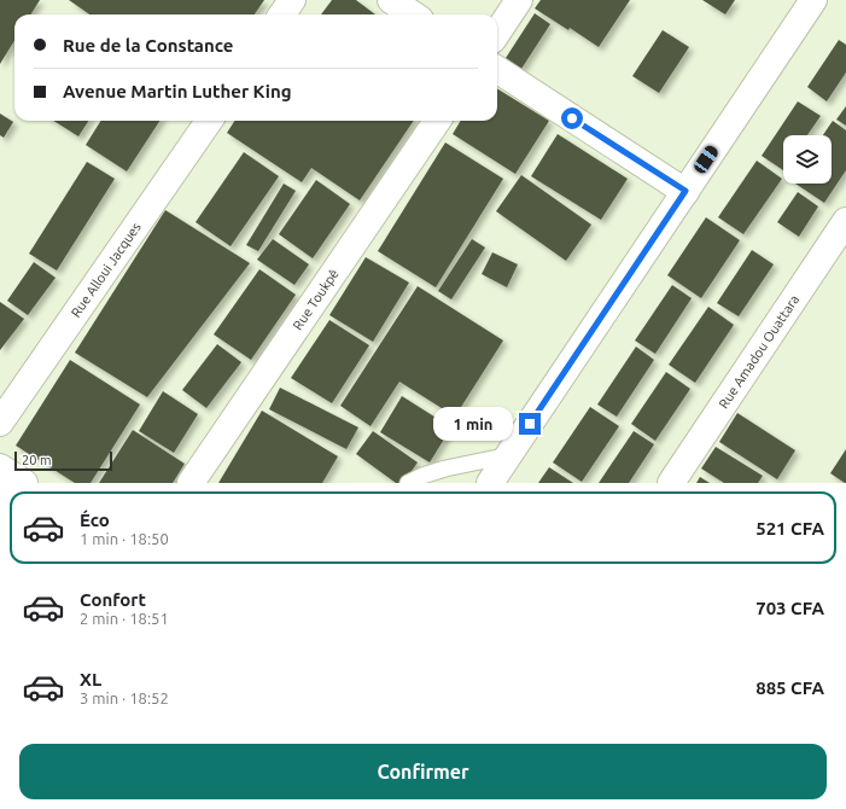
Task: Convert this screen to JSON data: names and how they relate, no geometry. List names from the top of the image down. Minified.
{"streets":{"street":["Rue Alloui Jacques","Rue Toukpê","Rue Amadou Ouattara"]},"scale_bar":"20 m","page":{"banner":["Rue de la Constance","Avenue Martin Luther King"],"bubble":"1 min","scale":"20 m","list":[{"name":"Éco","note":"1 min · 18:50","value":"521 CFA"},{"name":"Confort","note":"2 min · 18:51","value":"703 CFA"},{"name":"XL","note":"3 min · 18:52","value":"885 CFA"}],"buttons":"Confirmer"}}
